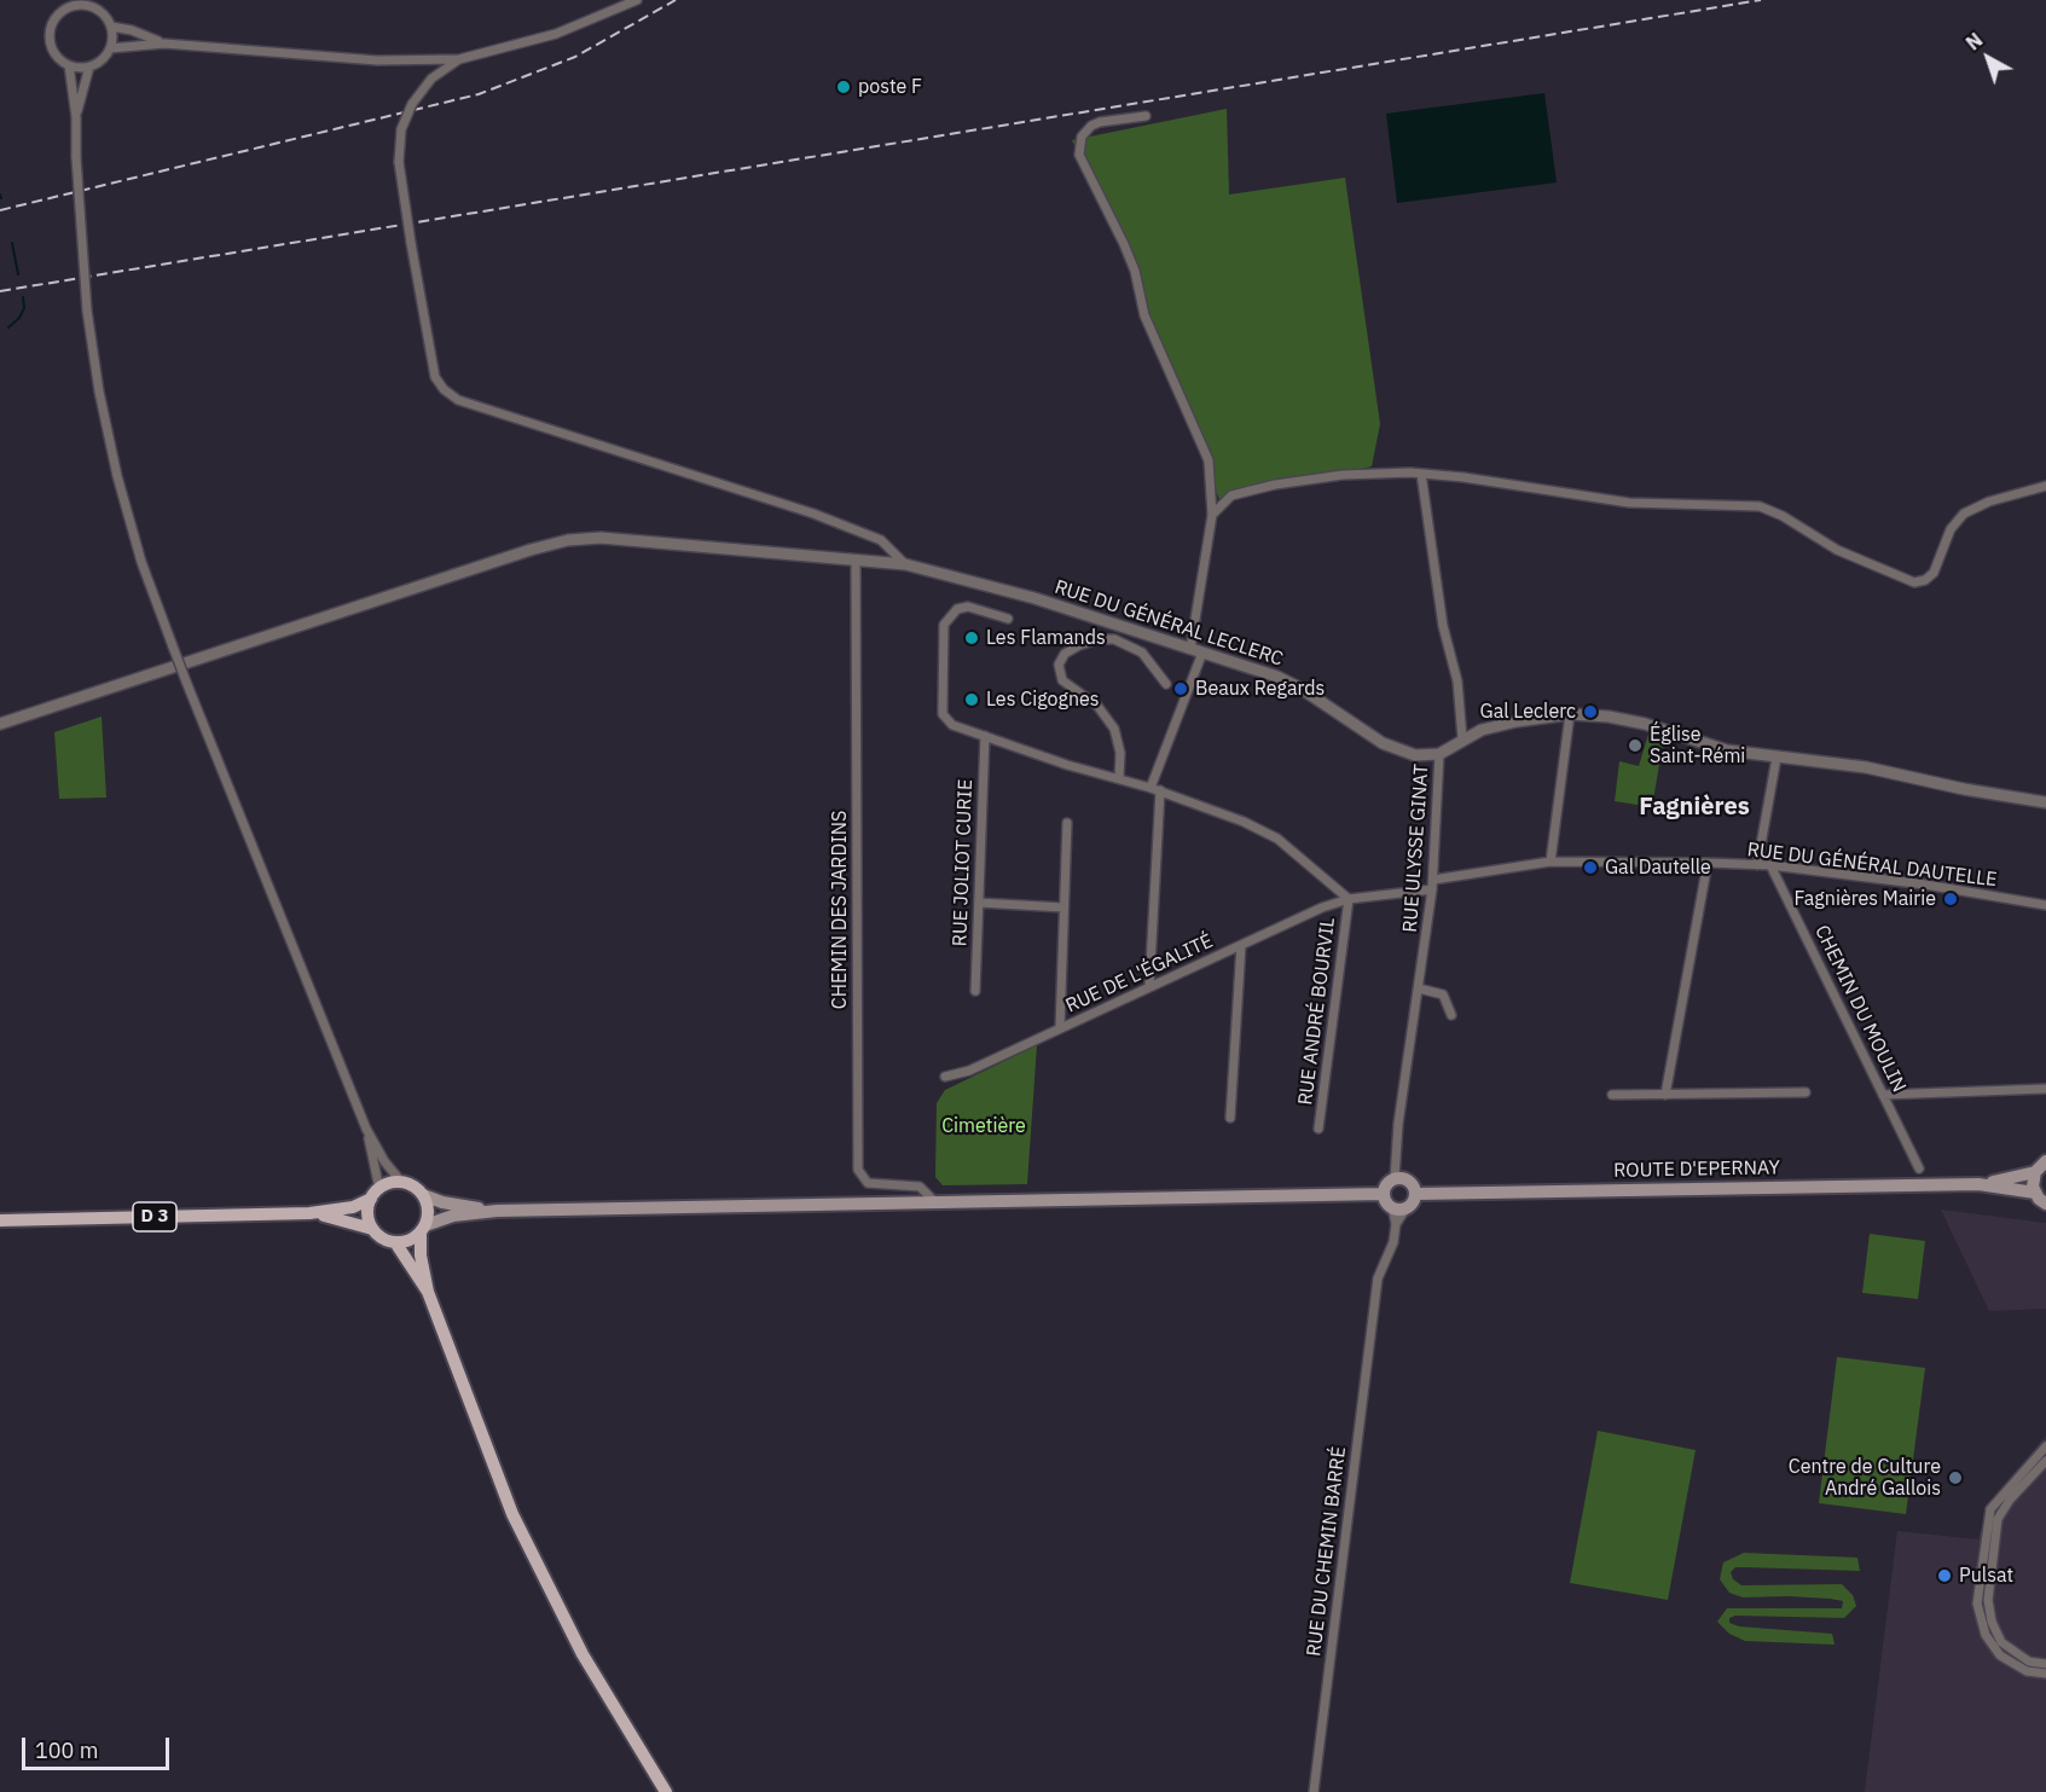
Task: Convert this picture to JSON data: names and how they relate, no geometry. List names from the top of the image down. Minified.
{"streets":{"main road":["ROUTE D'EPERNAY","D 3"],"street":["RUE DU GÉNÉRAL LECLERC","RUE ULYSSE GINAT","RUE JOLIOT CURIE","RUE DU GÉNÉRAL DAUTELLE","CHEMIN DES JARDINS","RUE DE L'ÉGALITÉ","CHEMIN DU MOULIN","RUE ANDRÉ BOURVIL","RUE DU CHEMIN BARRÉ"]},"crossings":[["RUE DU GÉNÉRAL LECLERC","RUE ULYSSE GINAT"],["RUE DU GÉNÉRAL LECLERC","CHEMIN DES JARDINS"],["RUE ULYSSE GINAT","RUE DU GÉNÉRAL DAUTELLE"],["RUE ULYSSE GINAT","ROUTE D'EPERNAY"],["RUE DU GÉNÉRAL DAUTELLE","RUE DE L'ÉGALITÉ"],["RUE DU GÉNÉRAL DAUTELLE","CHEMIN DU MOULIN"],["RUE DU GÉNÉRAL DAUTELLE","RUE ANDRÉ BOURVIL"],["RUE DE L'ÉGALITÉ","RUE ANDRÉ BOURVIL"]],"districts":["Fagnières"],"parks":["Cimetière"],"places":["poste F","Les Flamands","Beaux Regards","Les Cigognes","Gal Leclerc","Église Saint-Rémi","Gal Dautelle","Fagnières Mairie","Centre de Culture André Gallois","Pulsat"],"scale_bar":"100 m","north":"top left"}
